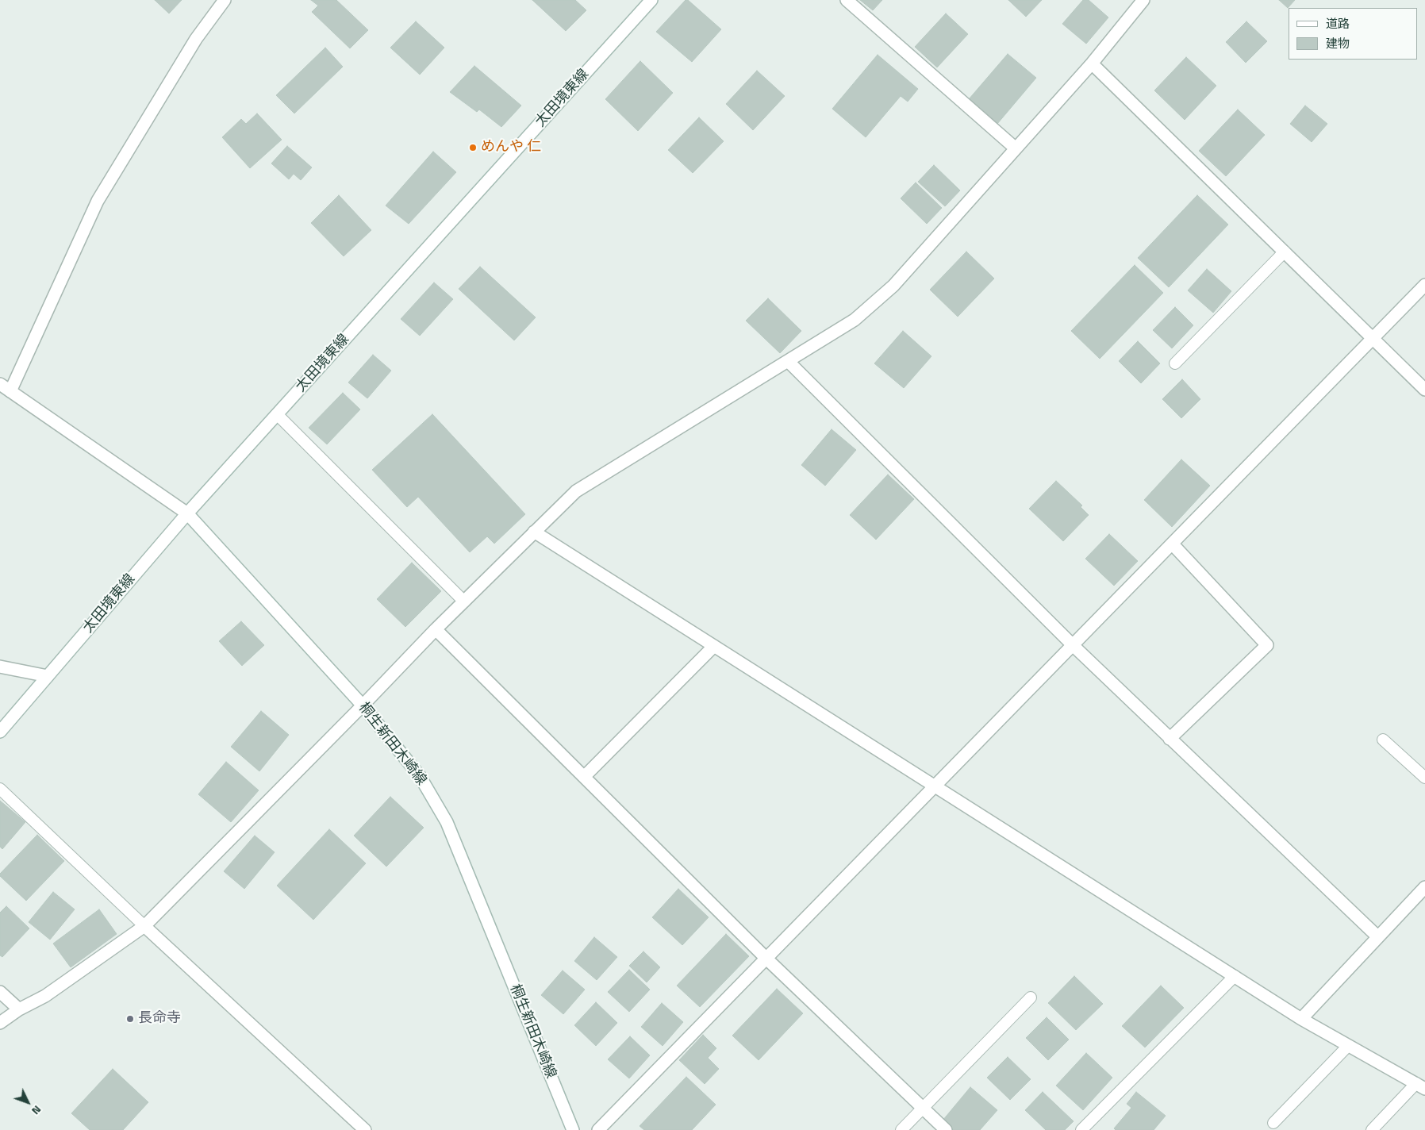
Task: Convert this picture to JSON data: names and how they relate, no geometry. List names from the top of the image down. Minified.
{"streets":{"street":["太田境東線","桐生新田木崎線"]},"crossings":[["太田境東線","桐生新田木崎線"]],"places":["めんや 仁","長命寺"],"legend":["道路","建物"],"north":"bottom right"}
